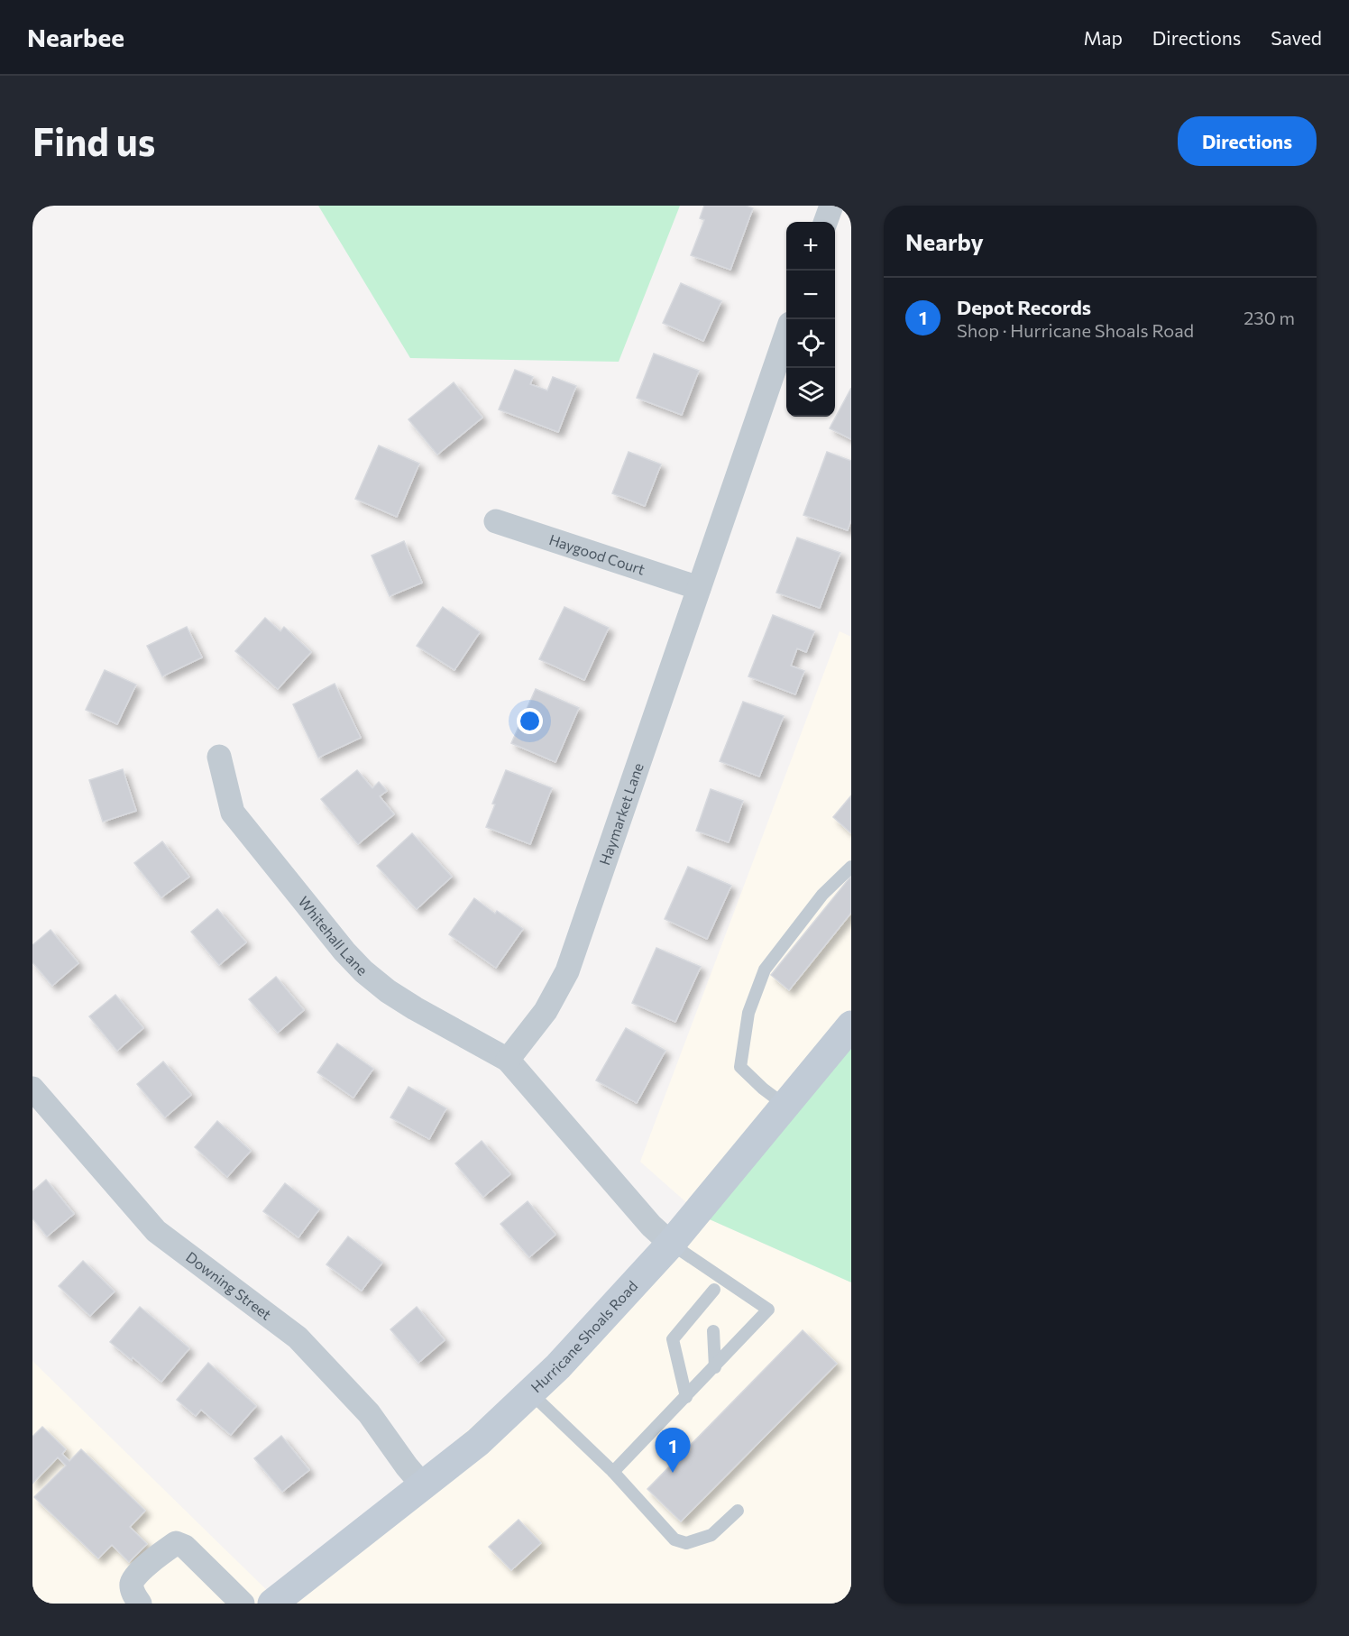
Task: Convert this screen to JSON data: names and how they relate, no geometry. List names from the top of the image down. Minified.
{"streets":{"street":["Haygood Court","Haymarket Lane","Whitehall Lane","Downing Street","Hurricane Shoals Road"]},"crossings":[["Haygood Court","Haymarket Lane"],["Haymarket Lane","Whitehall Lane"],["Downing Street","Hurricane Shoals Road"]],"page":{"header":"Nearbee","nav":["Map","Directions","Saved"],"buttons":"Directions","title":"Find us","heading":"Nearby","map_buttons":["+","−"],"list":[{"mark":"1","name":"Depot Records","note":"Shop · Hurricane Shoals Road","value":"230 m"}],"pins":"1"}}
